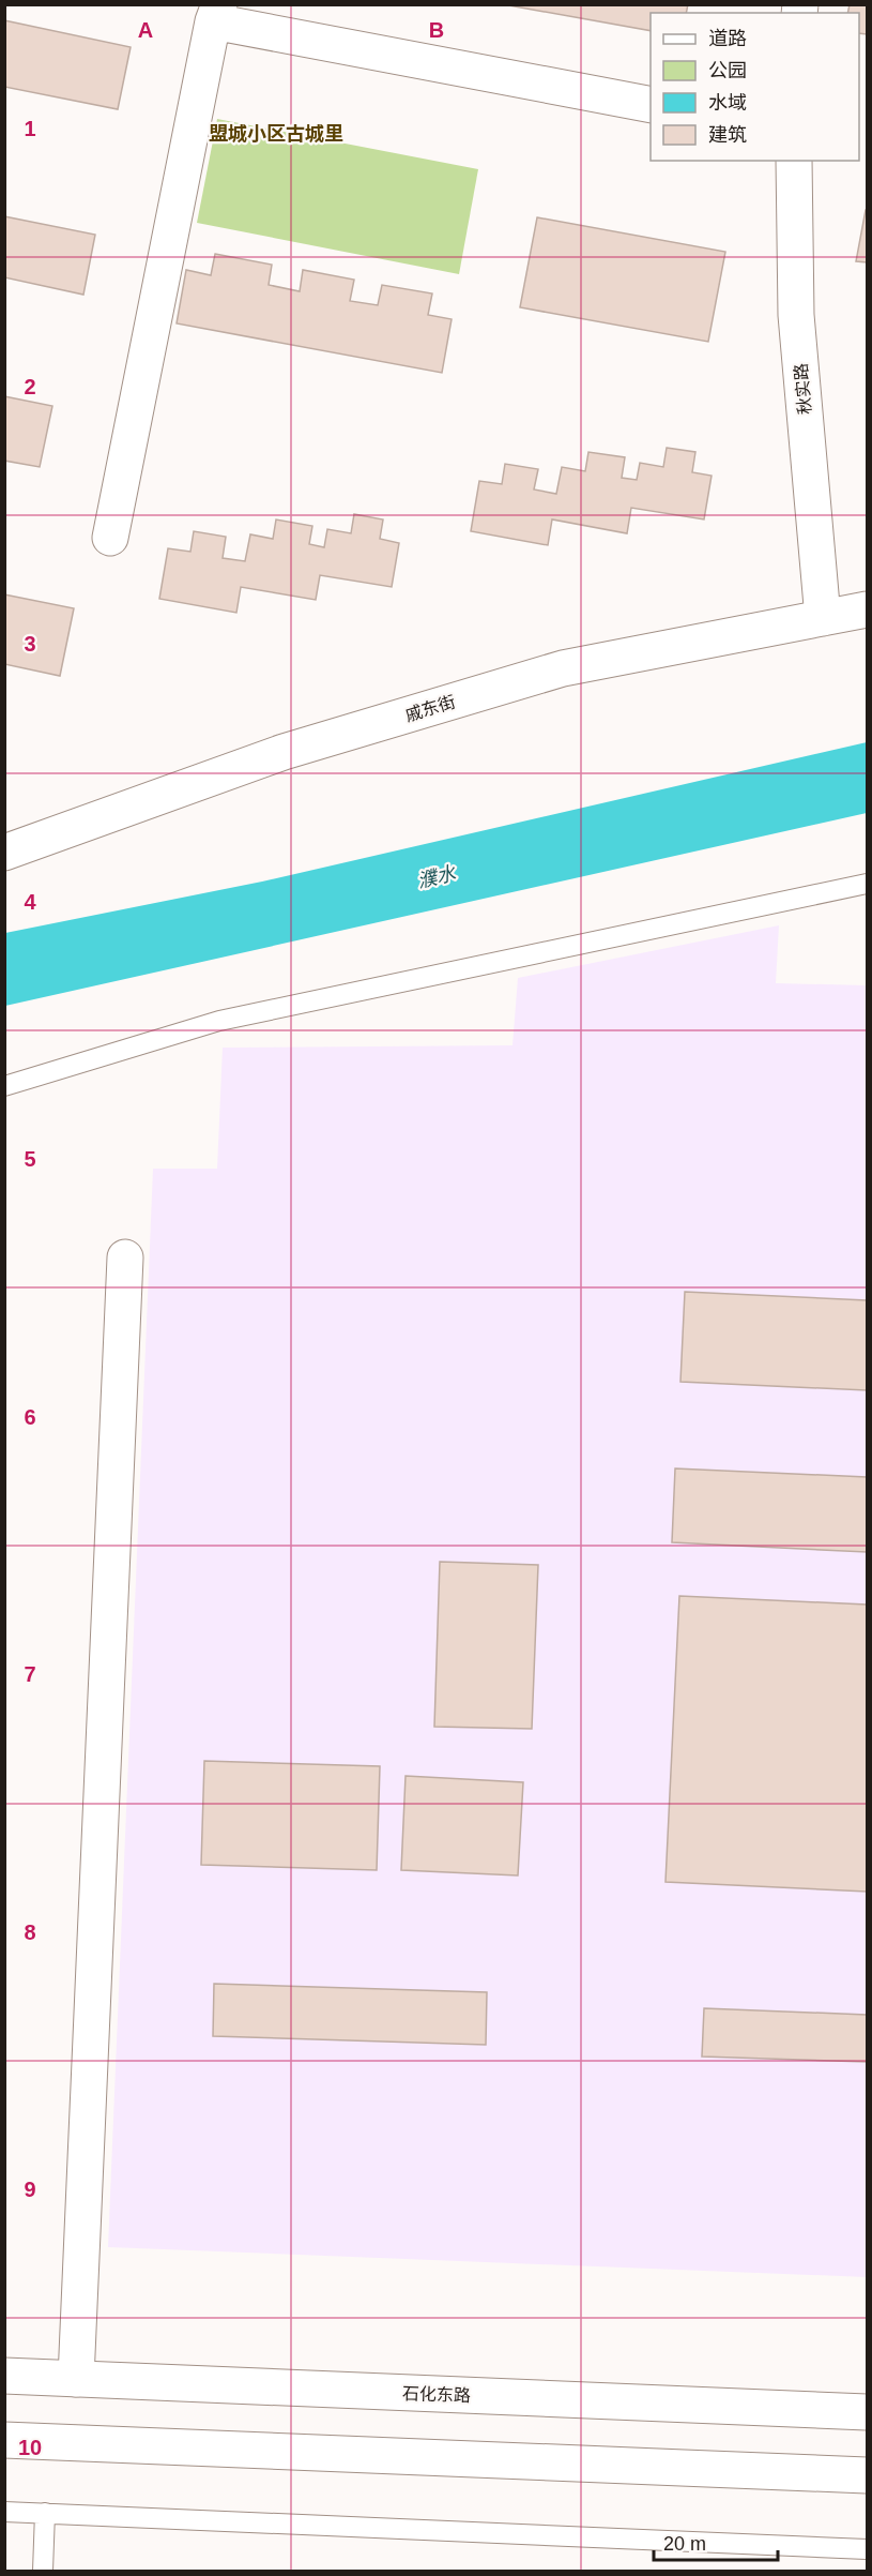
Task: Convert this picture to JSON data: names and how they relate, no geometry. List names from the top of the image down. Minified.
{"streets":{"street":["秋实路","戚东街","石化东路"]},"crossings":[["秋实路","戚东街"]],"districts":["盟城小区古城里"],"water":["濮水"],"legend":["道路","公园","水域","建筑"],"scale_bar":"20 m","grid":{"columns":["A","B"],"rows":["1","2","3","4","5","6","7","8","9","10"]}}
